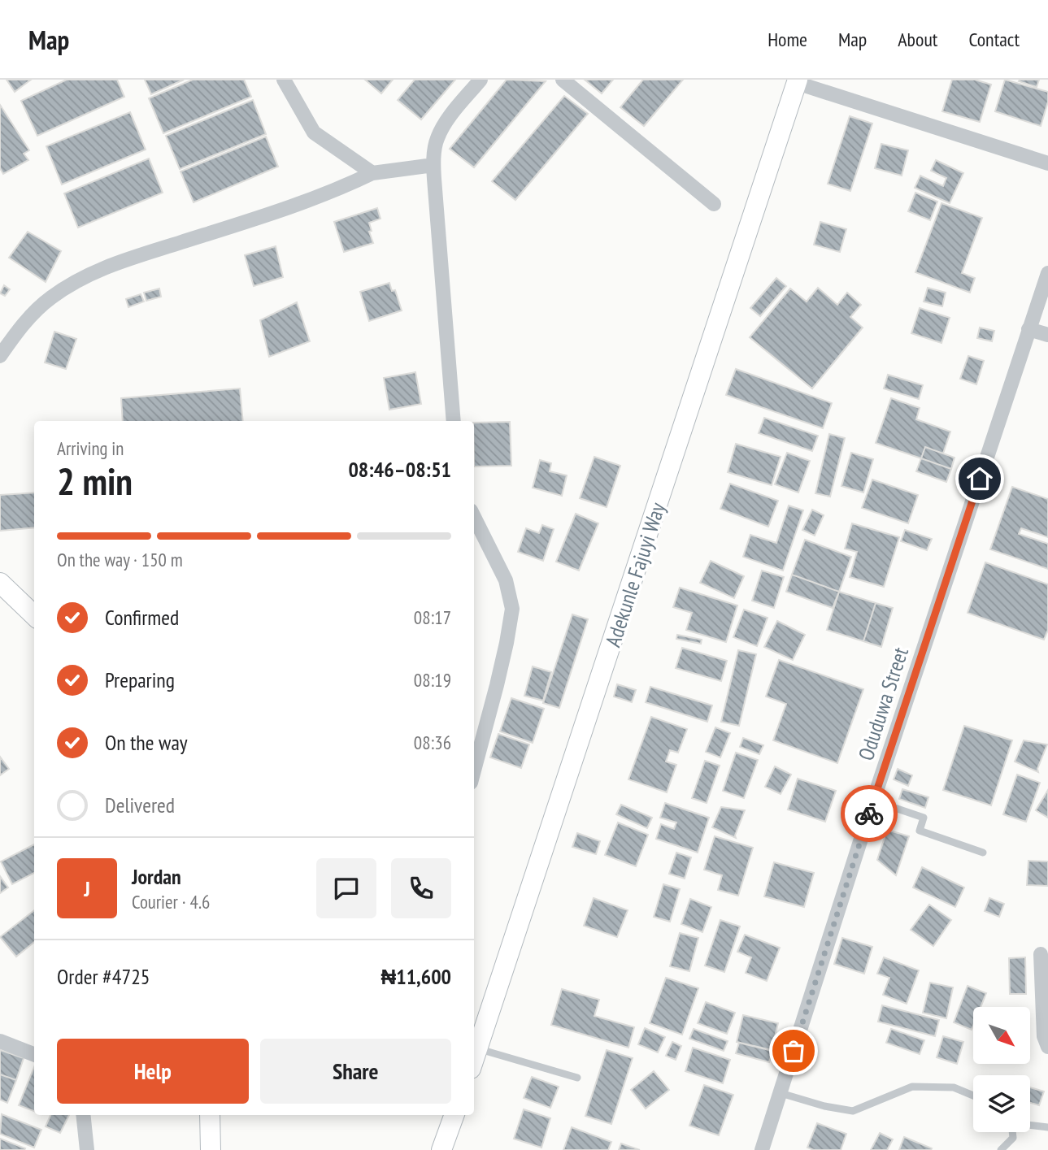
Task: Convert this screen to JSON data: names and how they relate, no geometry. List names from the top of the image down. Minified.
{"streets":{"street":["Adekunle Fajuyi Way","Oduduwa Street"]},"north":"bottom right","page":{"header":"Map","nav":["Home","Map","About","Contact"],"heading":["2 min","Arriving in","08:46–08:51"],"panel":["Jordan","Courier · 4.6","Order #4725","₦11,600"],"bar":"On the way · 150 m","list":[["Confirmed","08:17"],["Preparing","08:19"],["On the way","08:36"],"Delivered"],"round":"J","buttons":["Help","Share"]}}
